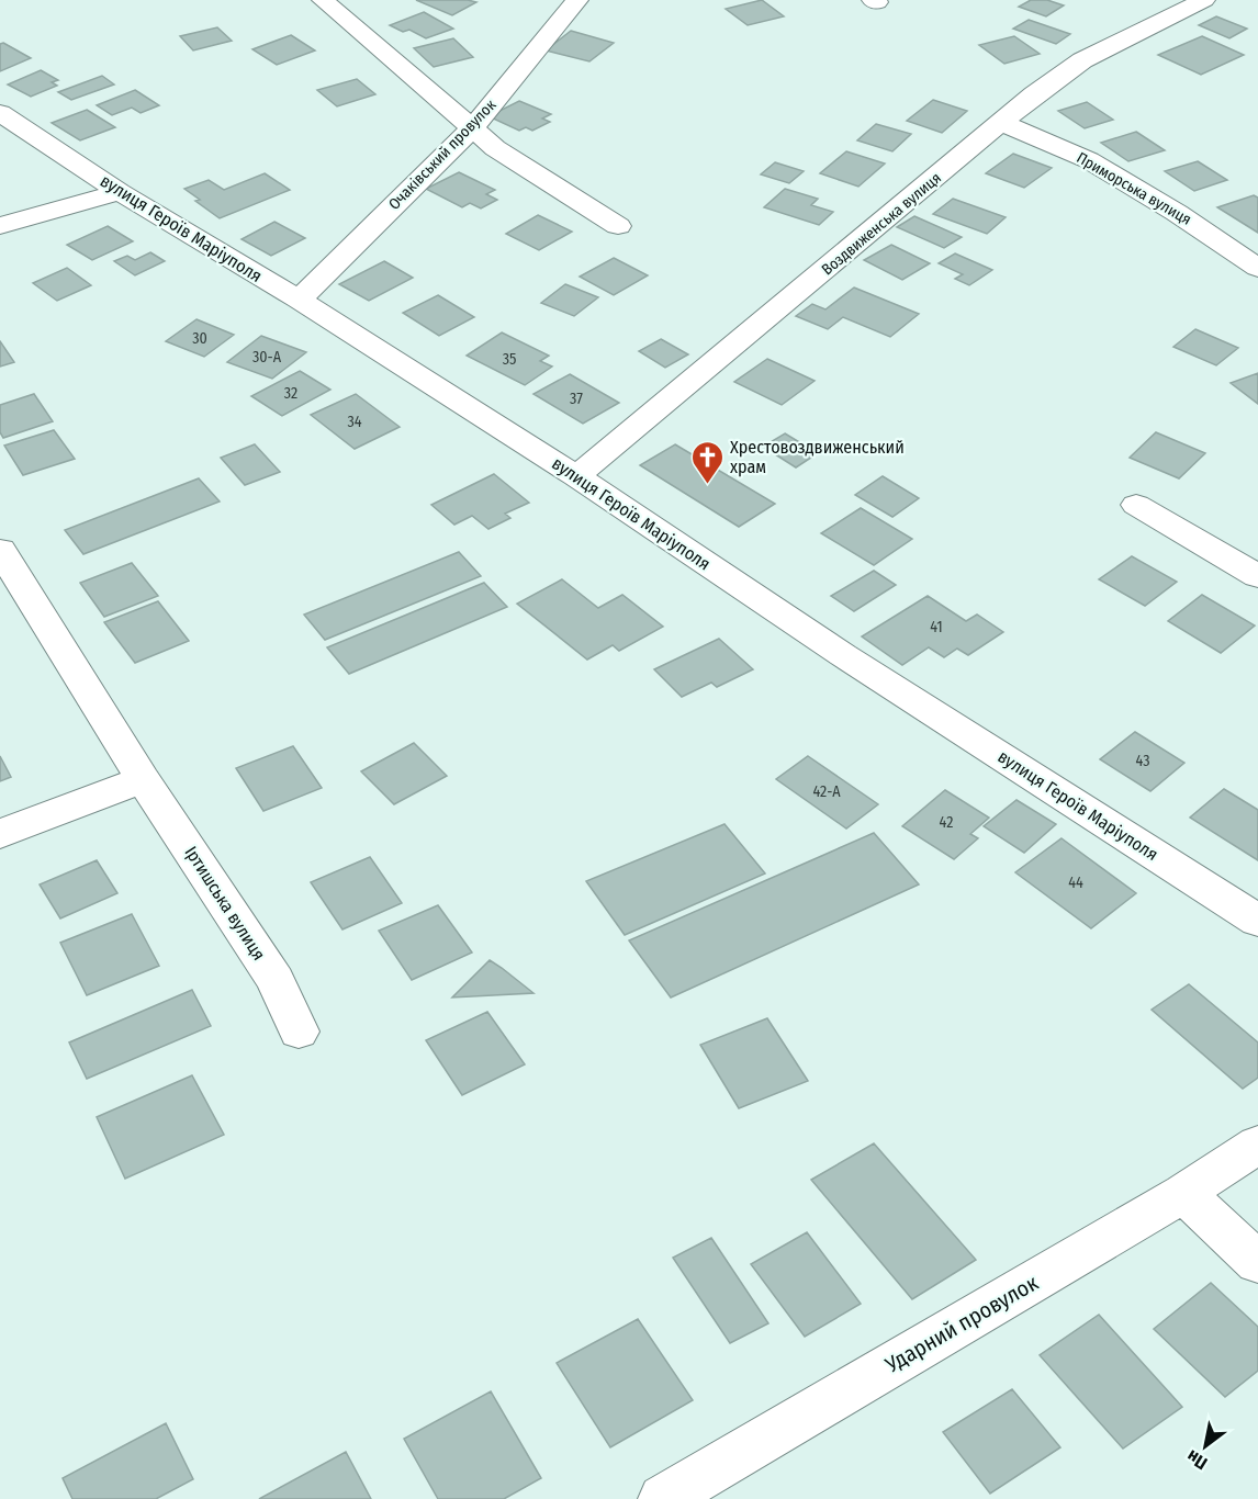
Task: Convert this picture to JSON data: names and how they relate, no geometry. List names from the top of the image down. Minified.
{"streets":{"street":["Очаківський провулок","Приморська вулиця","Воздвиженська вулиця","вулиця Героїв Маріуполя","Іртишська вулиця","Ударний провулок"]},"crossings":[["Очаківський провулок","вулиця Героїв Маріуполя"],["Приморська вулиця","Воздвиженська вулиця"],["Воздвиженська вулиця","вулиця Героїв Маріуполя"]],"places":{"church":["Хрестовоздвиженський храм"]},"house_numbers":["30","30-А","35","32","37","34","41","43","42-А","42","44"],"north":"bottom left"}
